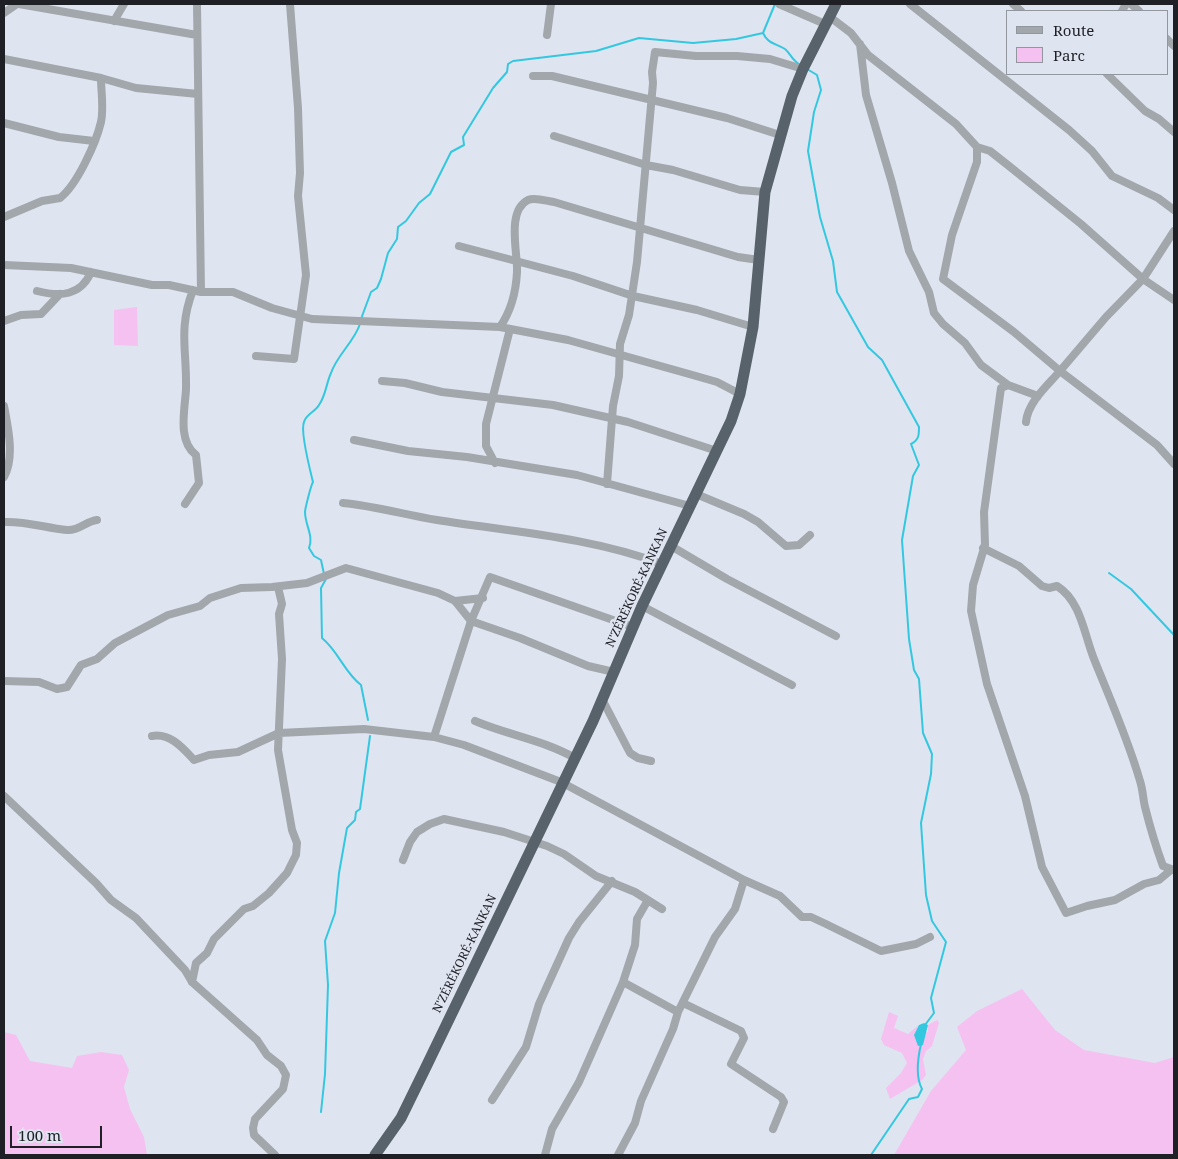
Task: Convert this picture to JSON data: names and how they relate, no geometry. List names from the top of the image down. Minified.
{"streets":{"highway":["N'ZÉRÉKORÉ-KANKAN"]},"legend":["Route","Parc"],"scale_bar":"100 m"}
